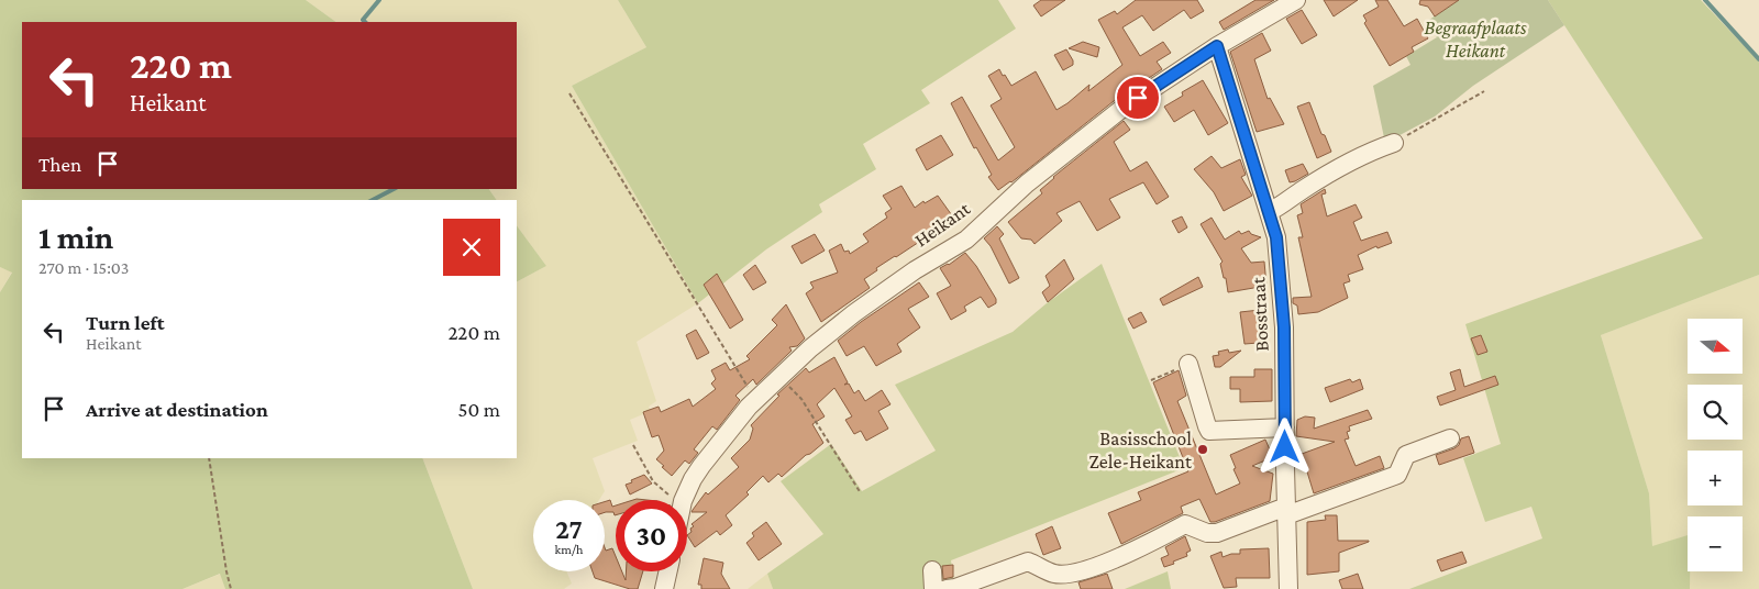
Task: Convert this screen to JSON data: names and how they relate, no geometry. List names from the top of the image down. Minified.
{"streets":{"street":["Heikant","Bosstraat"]},"crossings":[["Heikant","Bosstraat"]],"parks":["Begraafplaats Heikant"],"places":["Basisschool Zele-Heikant"],"north":"right","page":{"turn":["220 m","Heikant"],"then":"Then","heading":["1 min","270 m · 15:03"],"list":[{"name":"Turn left","note":"Heikant","value":"220 m"},{"name":"Arrive at destination","value":"50 m"}],"map_buttons":["+","−"],"speed":"27 km/h","limit":"30"}}
